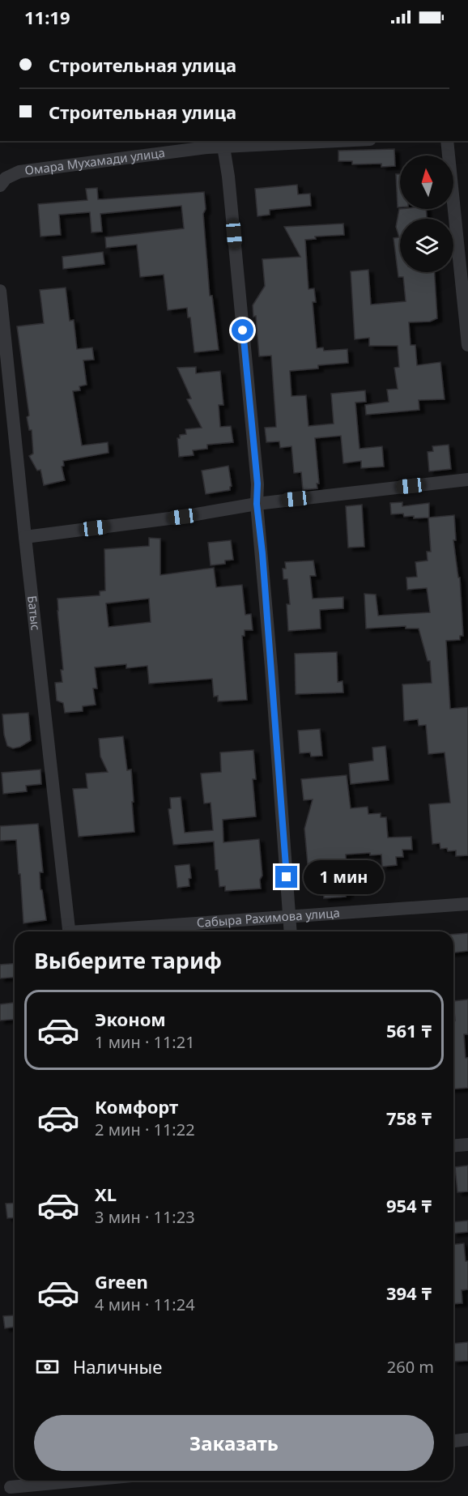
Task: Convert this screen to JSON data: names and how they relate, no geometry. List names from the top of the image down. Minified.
{"streets":{"street":["Омара Мухамади улица","Батыс","Сабыра Рахимова улица"]},"north":"top","page":{"status":"11:19","banner":["Строительная улица","Строительная улица"],"bubble":"1 мин","heading":"Выберите тариф","list":[{"name":"Эконом","note":"1 мин · 11:21","value":"561 ₸"},{"name":"Комфорт","note":"2 мин · 11:22","value":"758 ₸"},{"name":"XL","note":"3 мин · 11:23","value":"954 ₸"},{"name":"Green","note":"4 мин · 11:24","value":"394 ₸"}],"pay":["Наличные","260 m"],"buttons":"Заказать"}}
